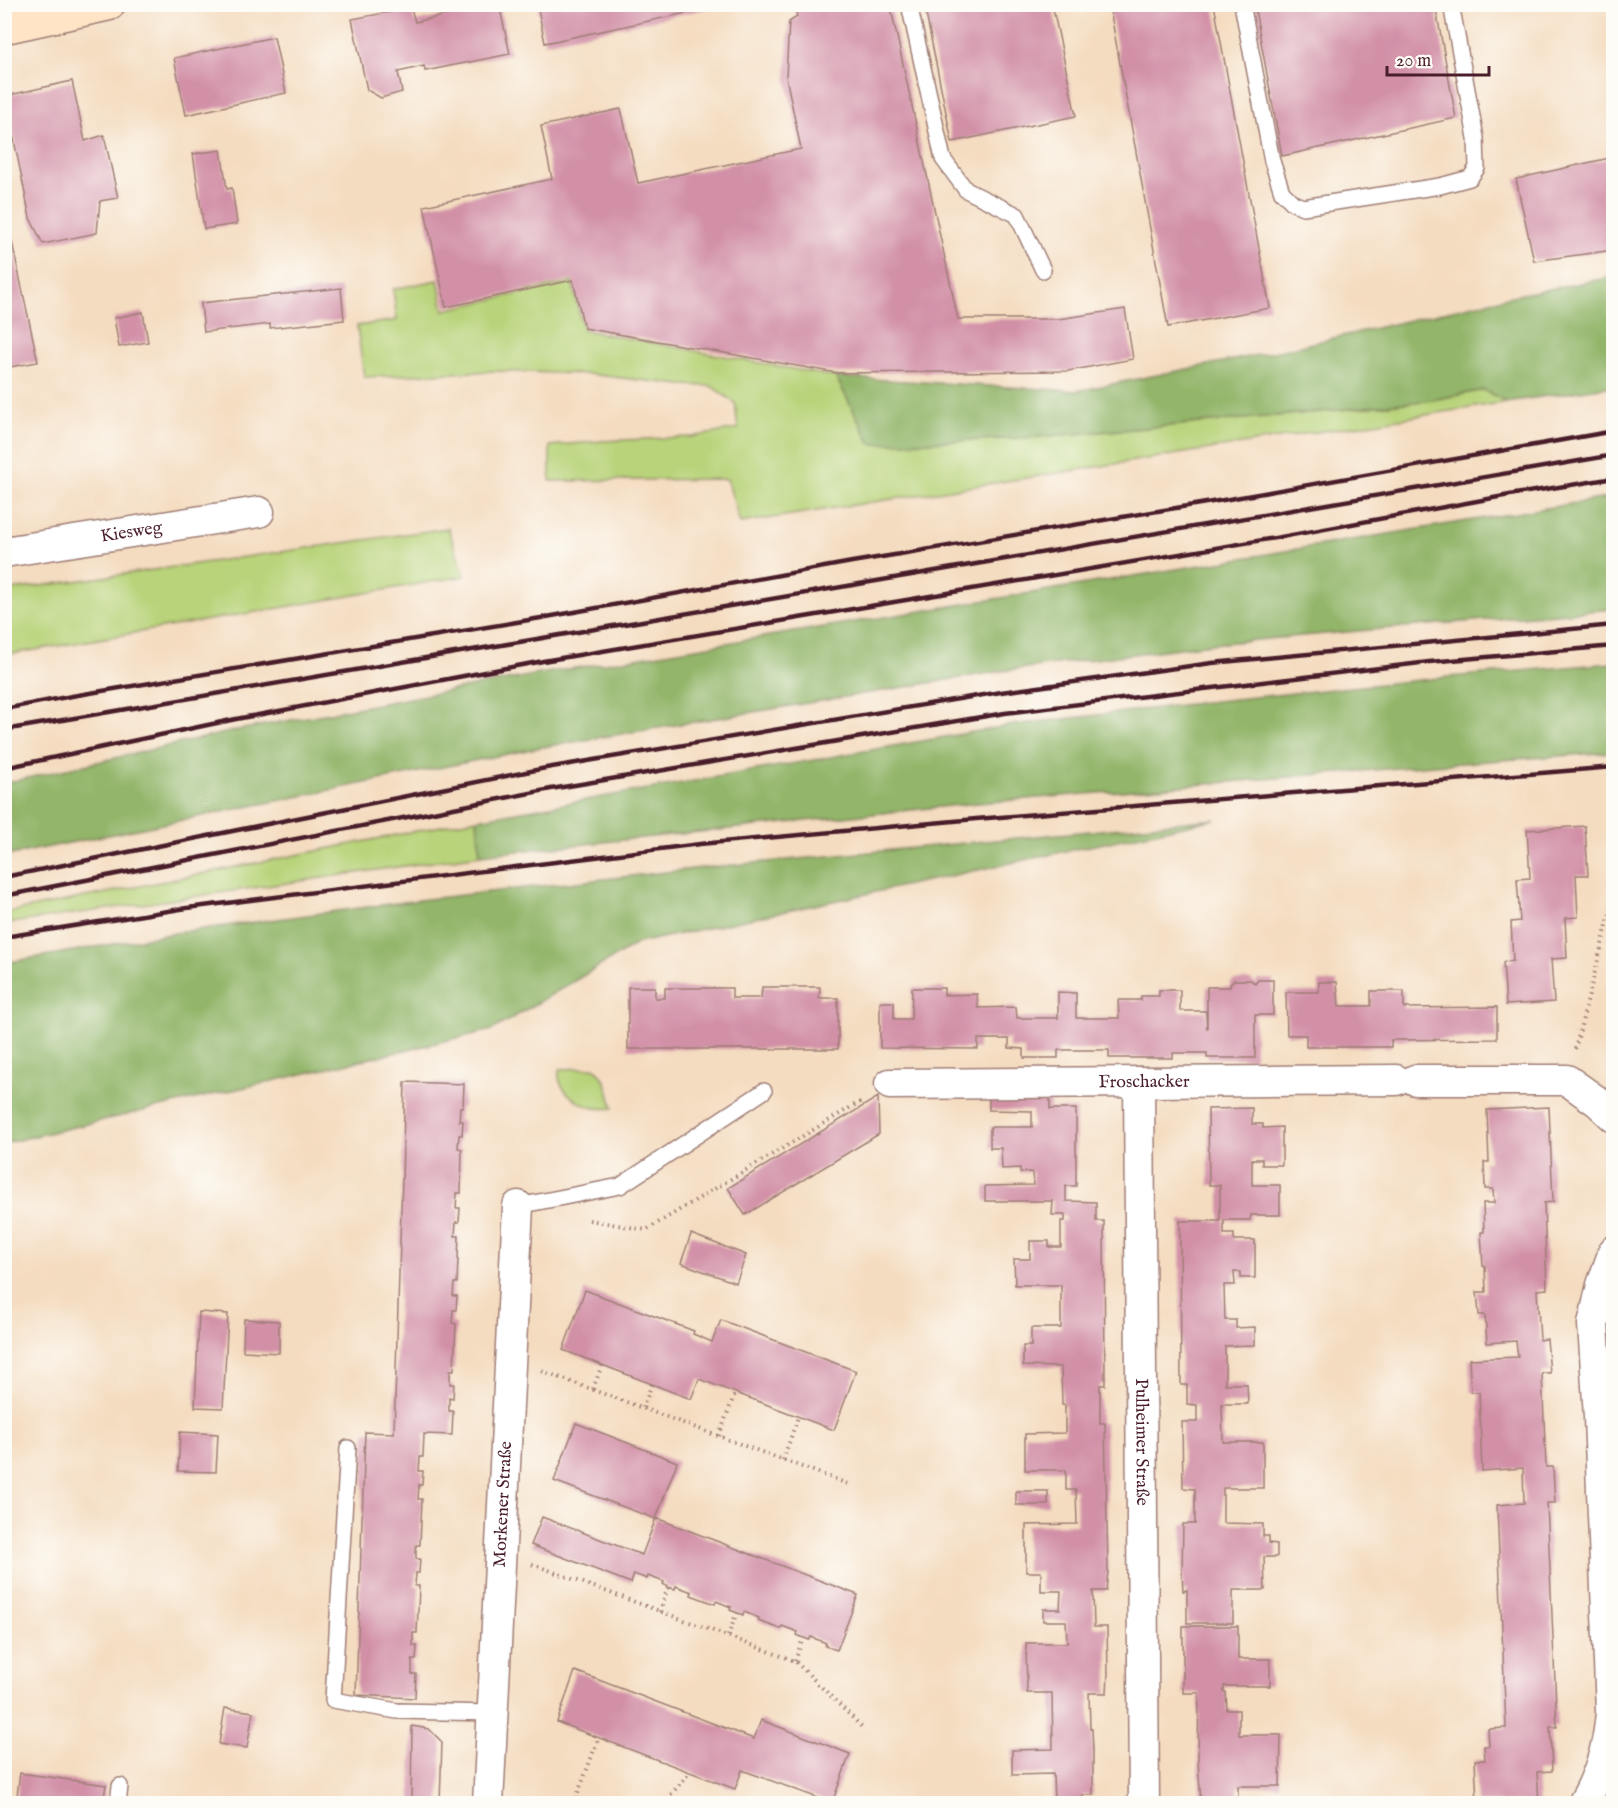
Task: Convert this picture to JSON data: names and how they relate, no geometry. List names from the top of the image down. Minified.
{"streets":{"street":["Kiesweg","Froschacker","Pulheimer Straße","Morkener Straße"]},"crossings":[["Froschacker","Pulheimer Straße"]],"scale_bar":"20 m"}
